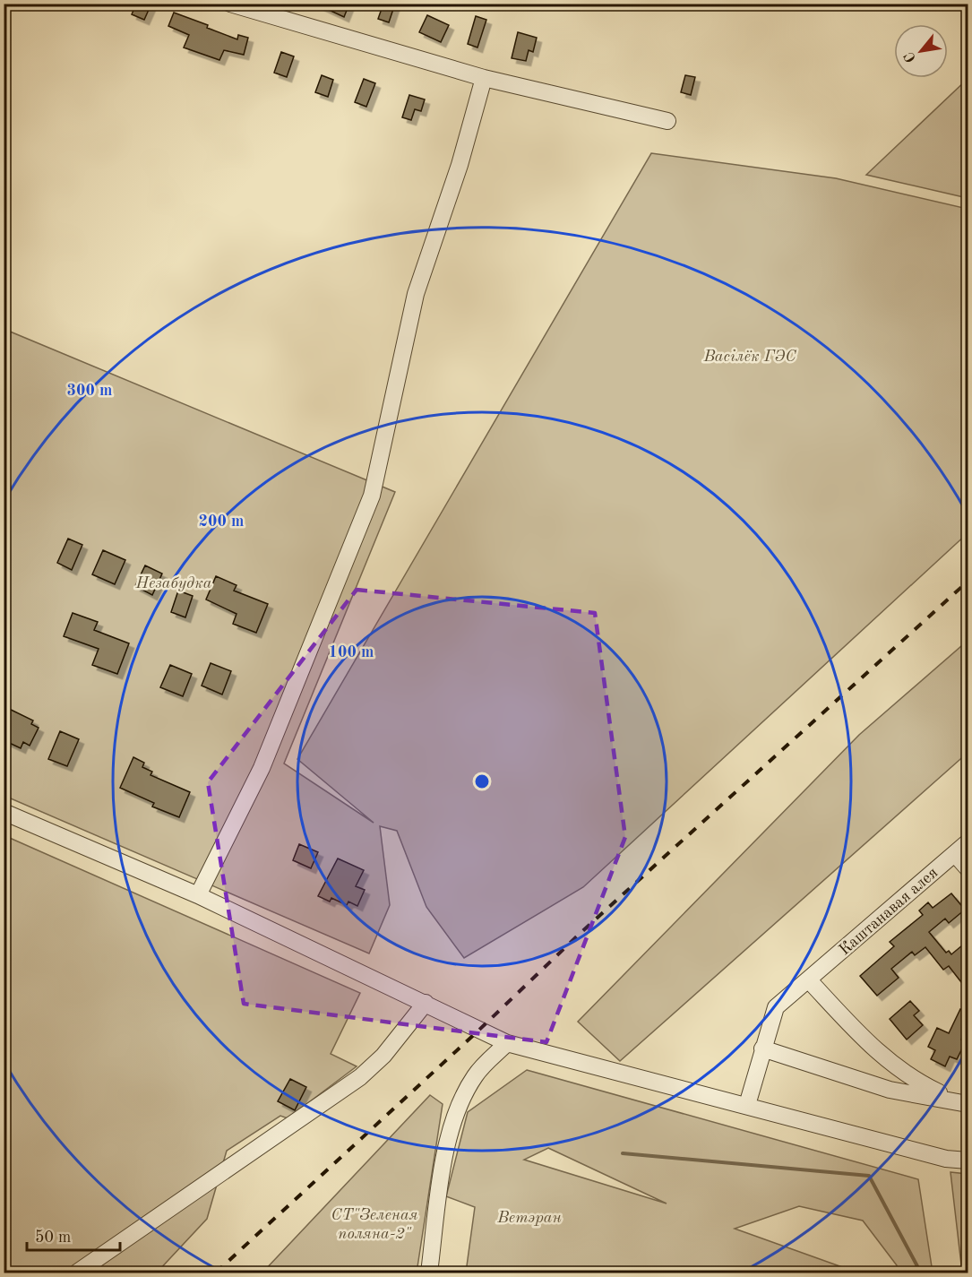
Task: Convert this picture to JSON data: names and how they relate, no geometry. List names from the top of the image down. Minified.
{"streets":{"street":["Каштанавая алея"]},"parks":["Васілёк ГЭС","Незабудка","СТ\"Зеленая поляна-2\"","Ветэран"],"scale_bar":"50 m","north":"bottom left","rings":["300 m","200 m","100 m"]}
